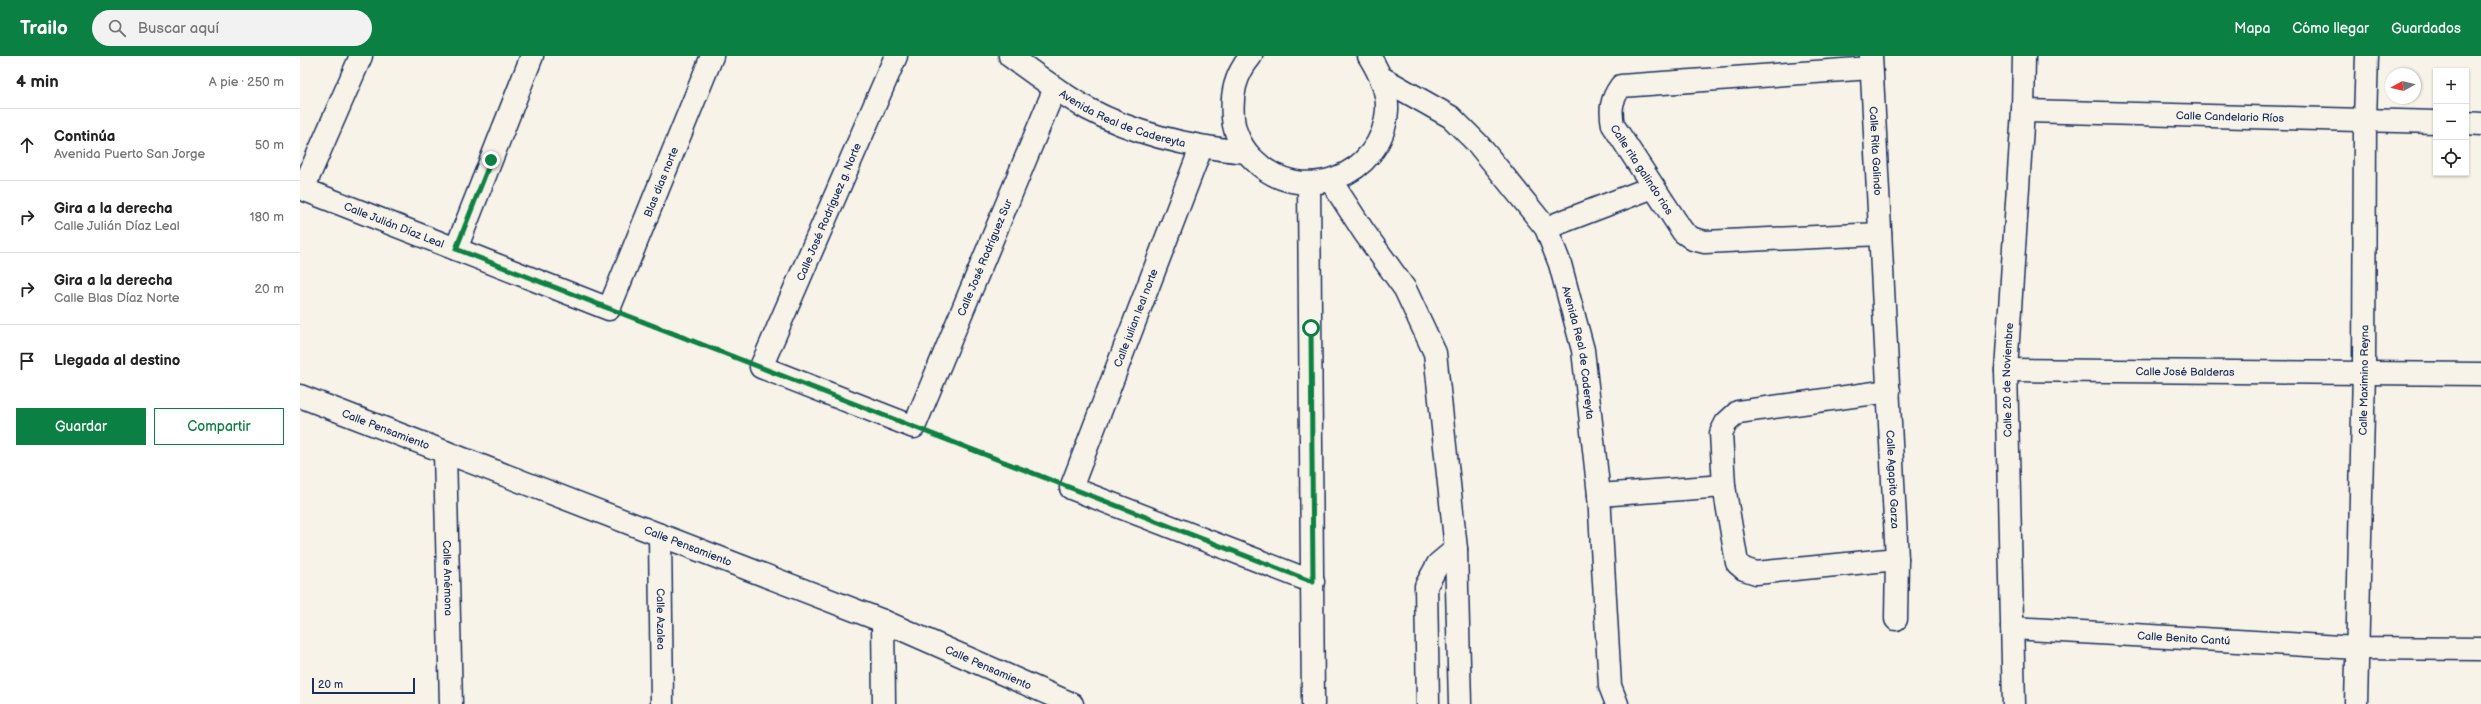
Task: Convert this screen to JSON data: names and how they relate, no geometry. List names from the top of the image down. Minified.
{"streets":{"street":["Calle Candelario Ríos","Avenida Real de Cadereyta","Calle Rita Galindo","Calle rita galindo rios","Blas dias norte","Calle José Rodríguez g. Norte","Calle Julián Díaz Leal","Calle José Rodríguez Sur","Calle julian leal norte","Calle José Balderas","Calle 20 de Noviembre","Calle Maximino Reyna","Calle Pensamiento","Calle Agapito Garza","Calle Anémona","Calle Azalea","Calle Benito Cantú"]},"crossings":[["Calle Candelario Ríos","Calle 20 de Noviembre"],["Calle Candelario Ríos","Calle Maximino Reyna"],["Avenida Real de Cadereyta","Calle José Rodríguez Sur"],["Avenida Real de Cadereyta","Calle julian leal norte"],["Calle Rita Galindo","Calle rita galindo rios"],["Calle Rita Galindo","Calle Agapito Garza"],["Blas dias norte","Calle Julián Díaz Leal"],["Calle José Balderas","Calle 20 de Noviembre"],["Calle José Balderas","Calle Maximino Reyna"],["Calle 20 de Noviembre","Calle Benito Cantú"],["Calle Maximino Reyna","Calle Benito Cantú"],["Calle Pensamiento","Calle Anémona"],["Calle Pensamiento","Calle Azalea"]],"scale_bar":"20 m","north":"left","page":{"header":"Trailo","search":"Buscar aquí","nav":["Mapa","Cómo llegar","Guardados"],"heading":["4 min","A pie · 250 m"],"map_buttons":["+","−"],"list":[["Continúa","Avenida Puerto San Jorge","50 m"],["Gira a la derecha","Calle Julián Díaz Leal","180 m"],["Gira a la derecha","Calle Blas Díaz Norte","20 m"],"Llegada al destino"],"buttons":["Guardar","Compartir"],"scale":"20 m"}}
